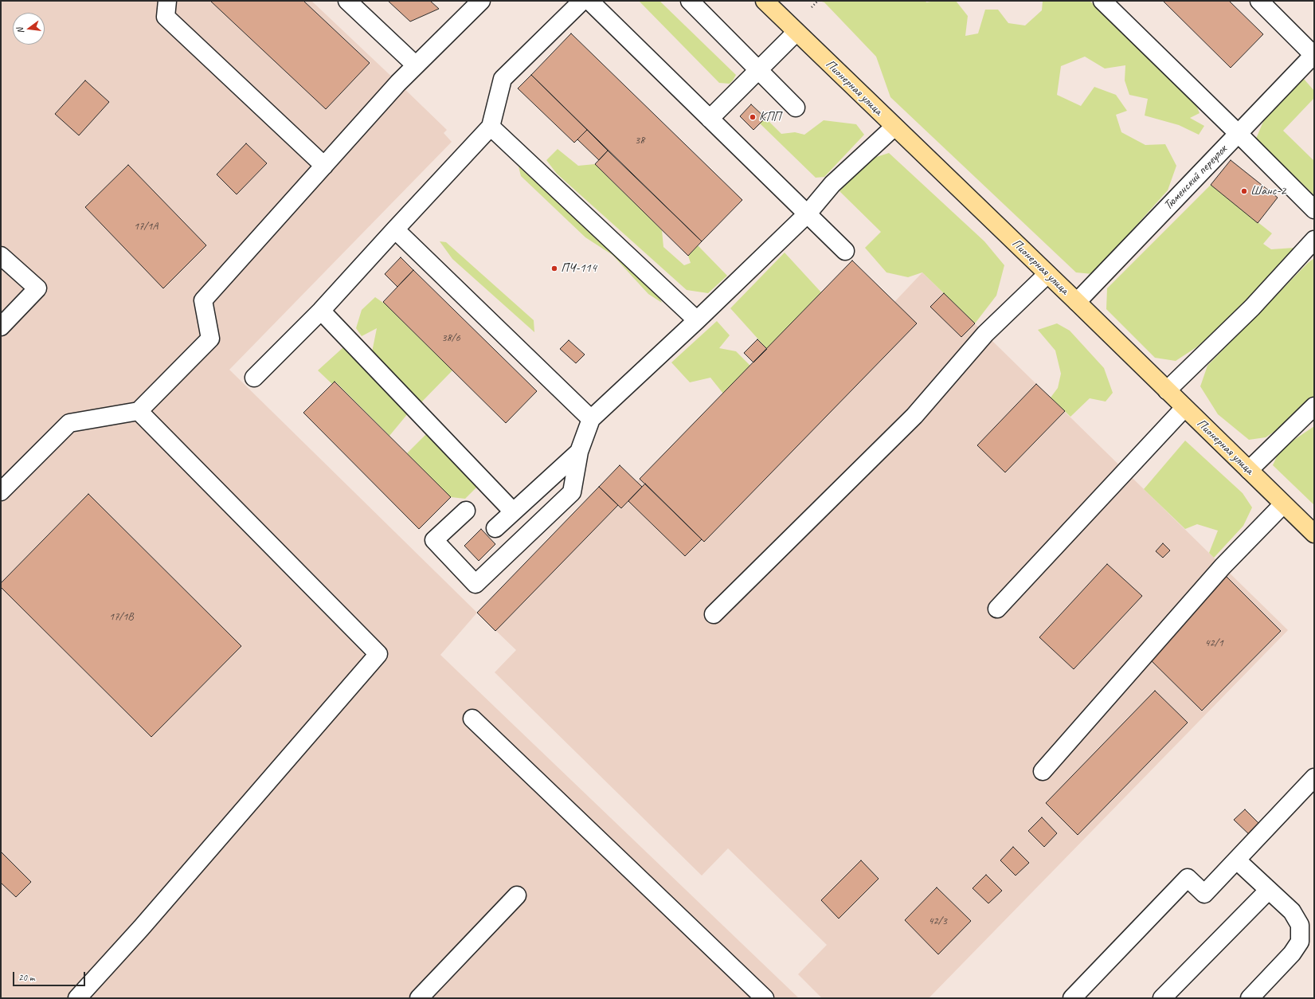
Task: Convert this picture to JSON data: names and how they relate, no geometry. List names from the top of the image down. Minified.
{"streets":{"main road":["Пионерная улица"],"street":["Тюменский переулок"]},"crossings":[["Пионерная улица","Тюменский переулок"]],"places":["КПП","Шанс-2","ПЧ-114"],"house_numbers":["38","17/1А","38/6","17/1В","42/1","42/3"],"scale_bar":"20 m","north":"left"}
